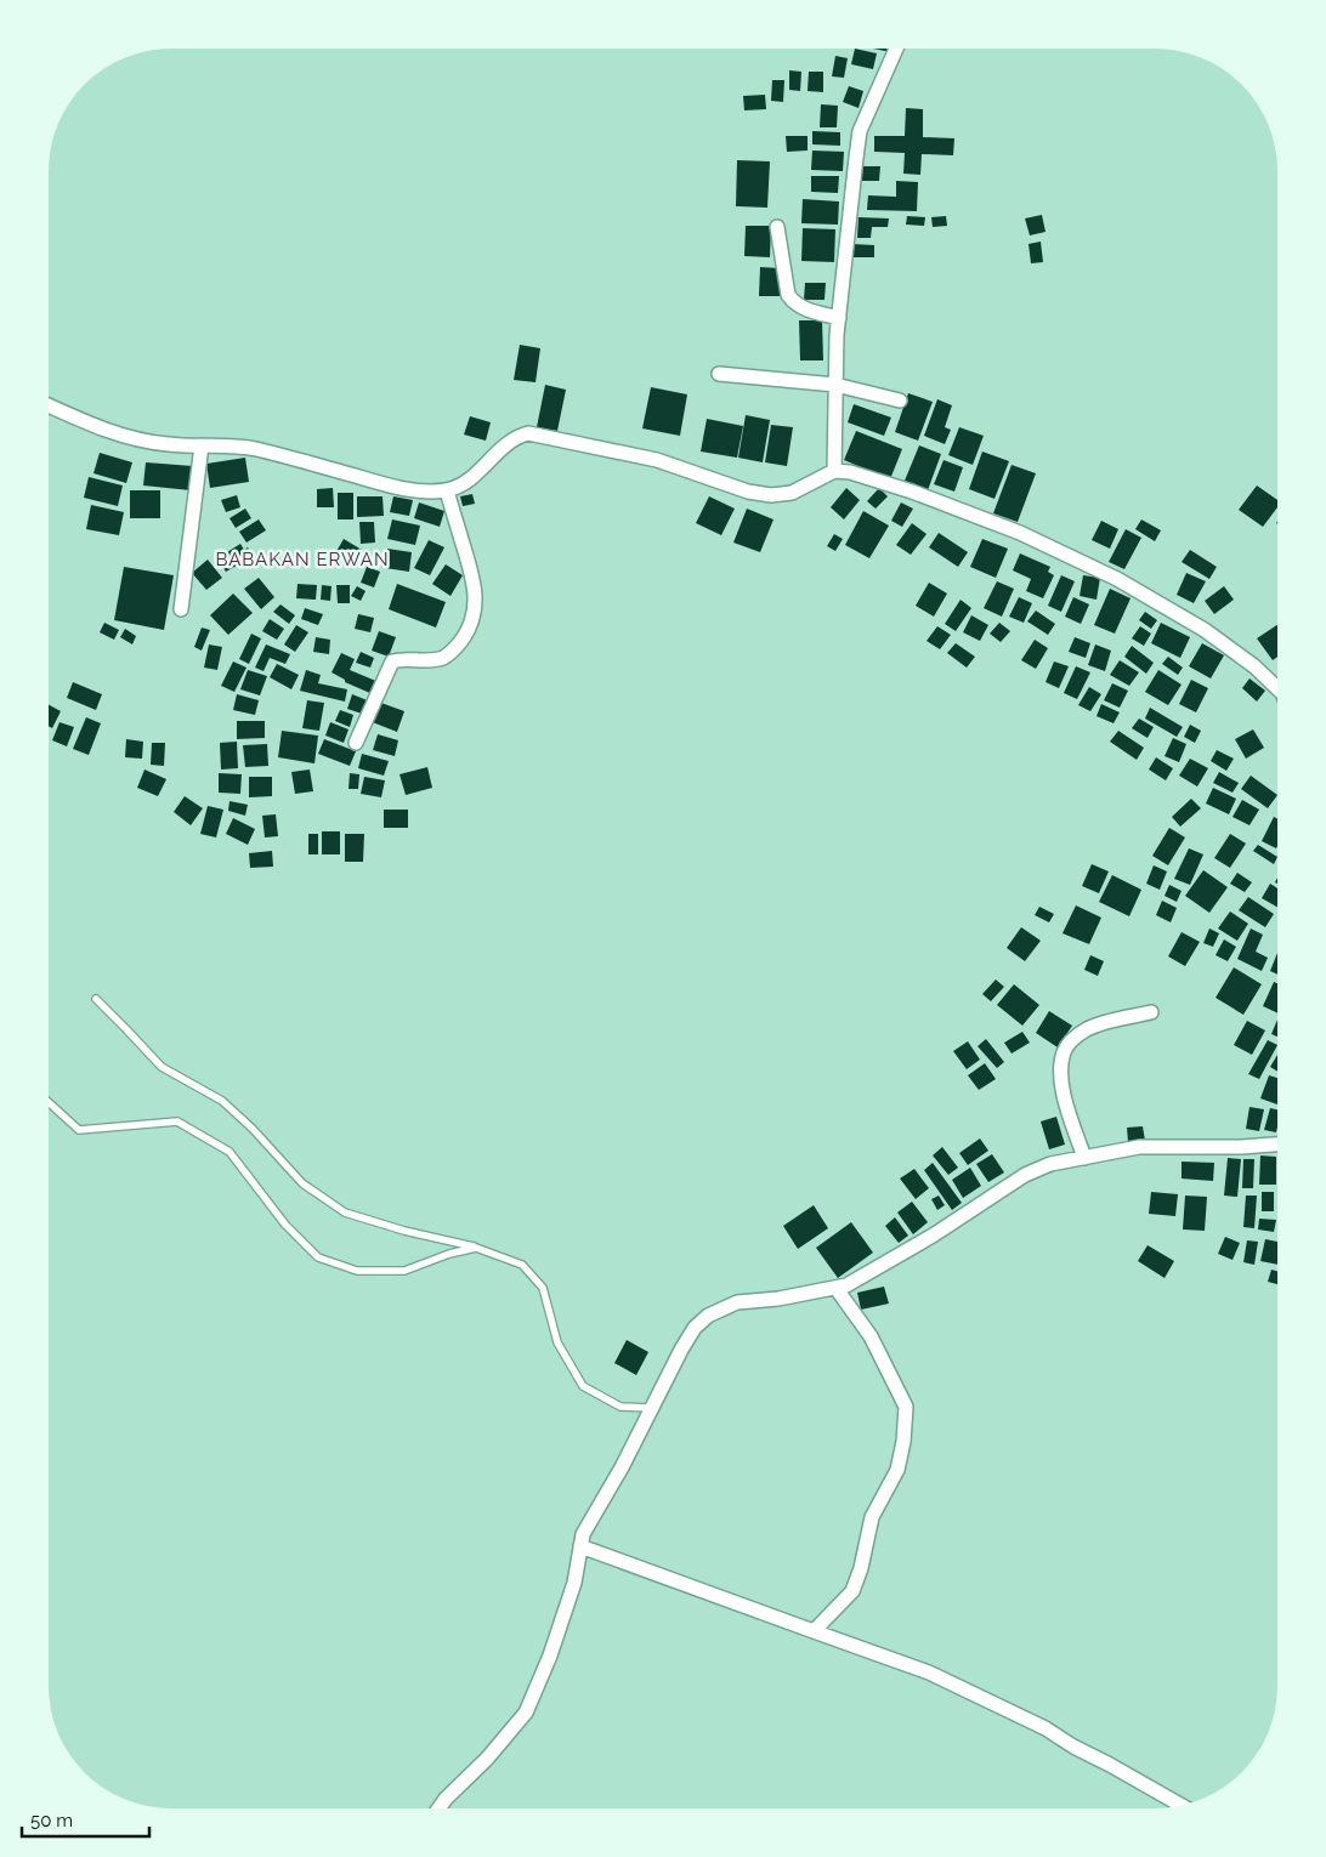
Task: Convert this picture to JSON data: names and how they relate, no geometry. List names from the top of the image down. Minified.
{"districts":["BABAKAN ERWAN"],"scale_bar":"50 m"}
